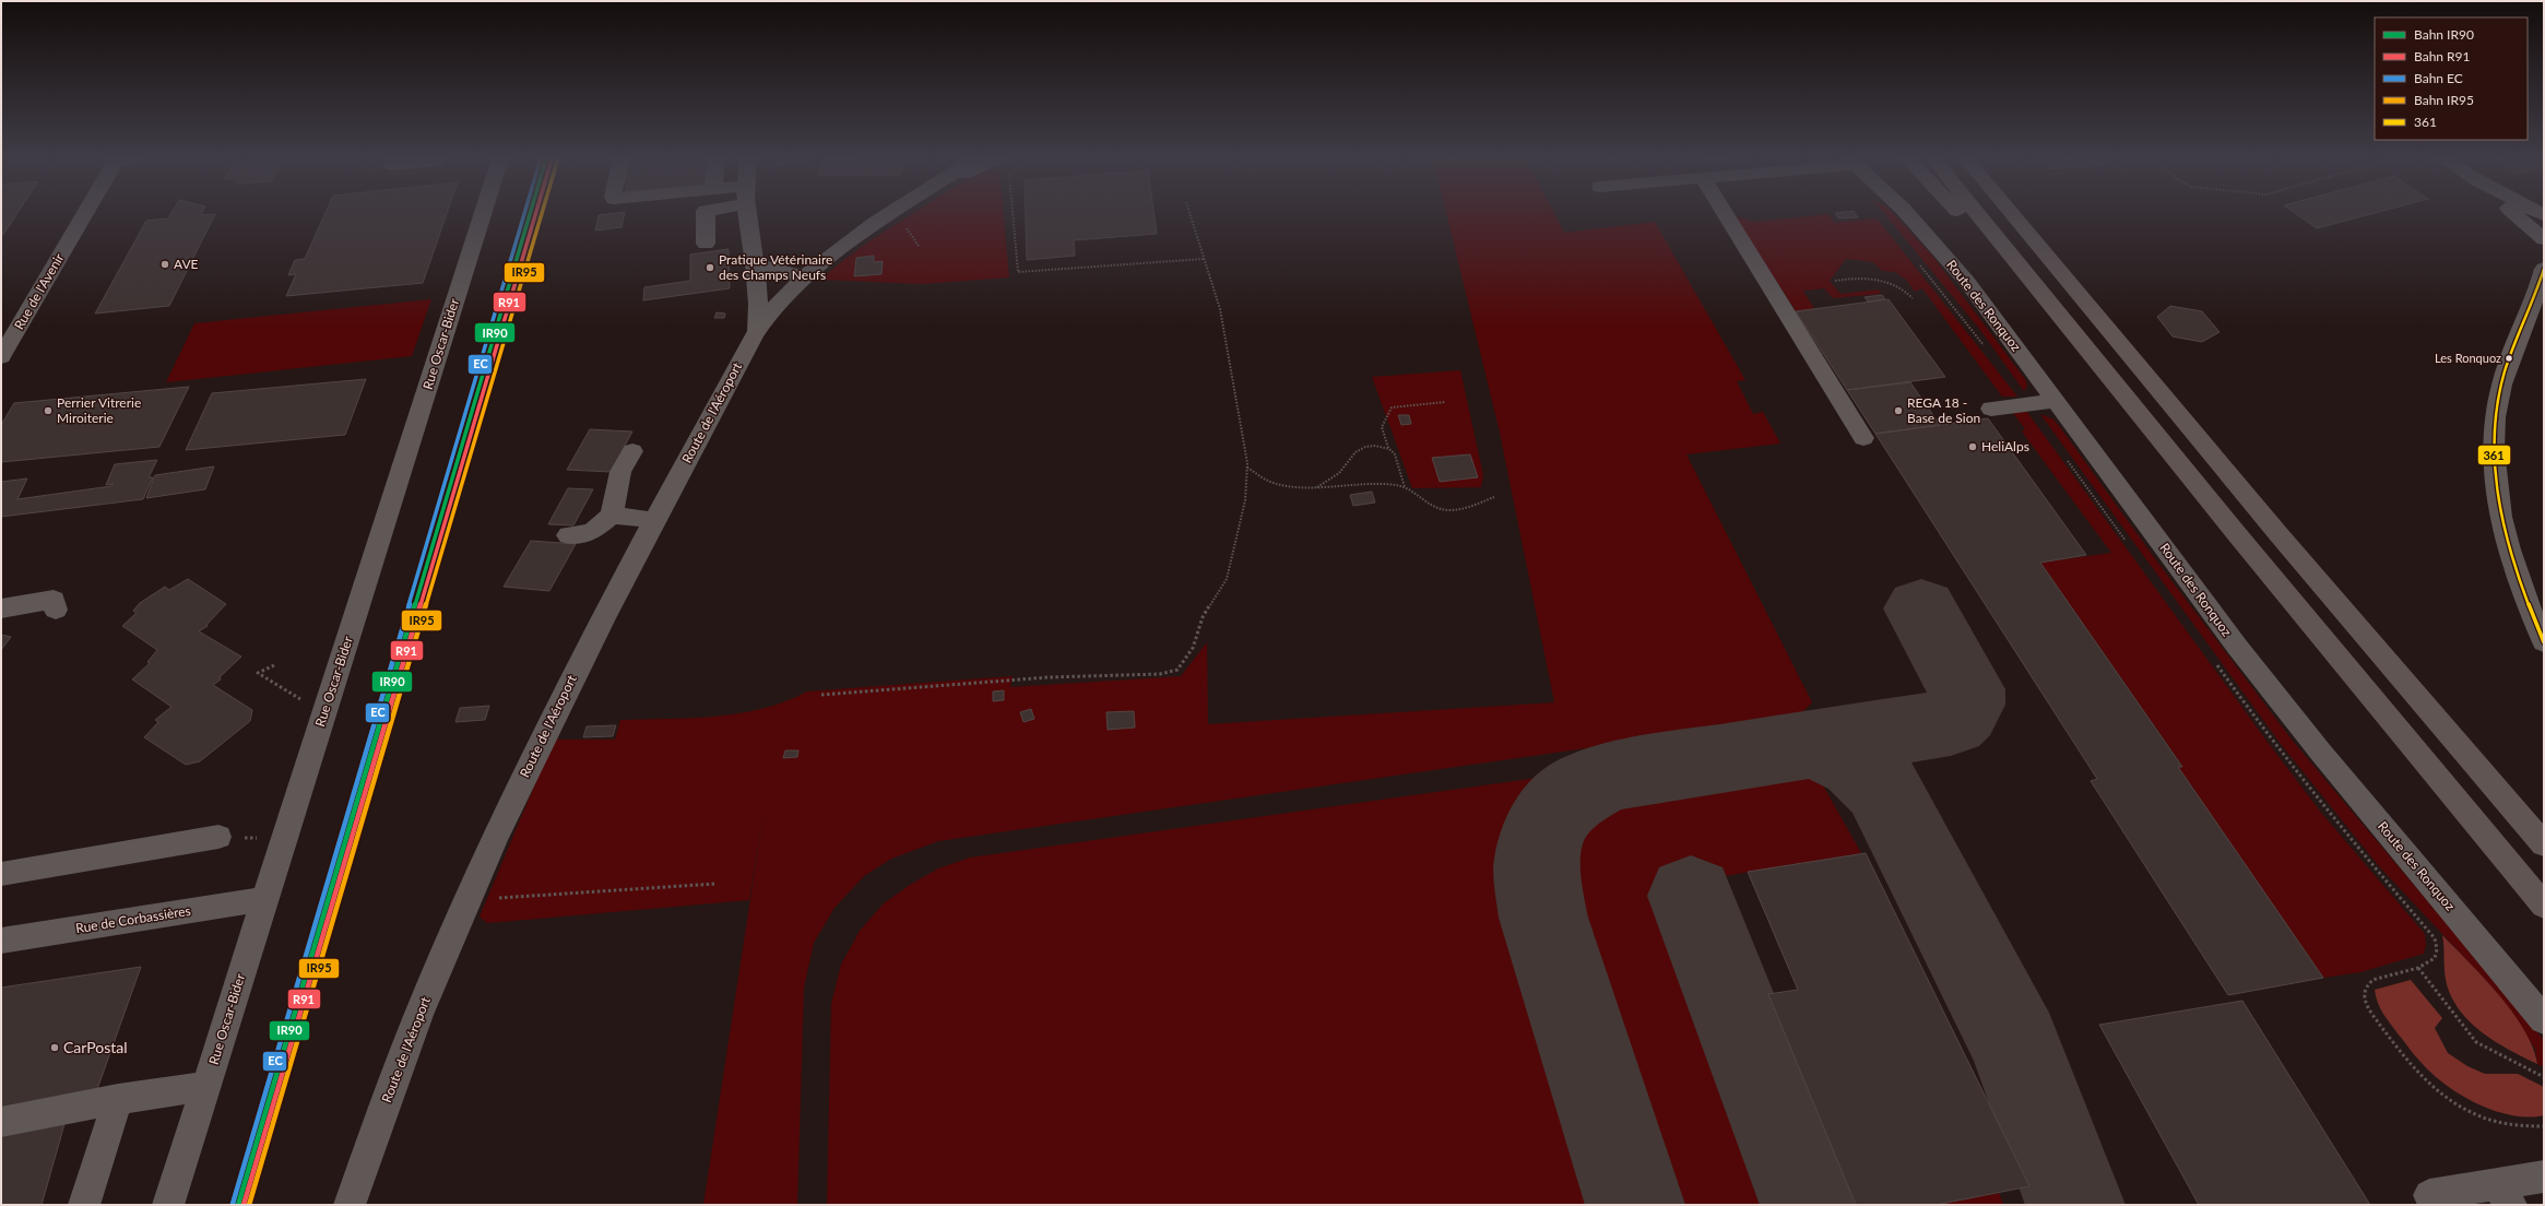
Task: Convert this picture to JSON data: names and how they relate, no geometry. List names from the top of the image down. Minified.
{"streets":{"street":["Rue de l'Avenir","Route des Ronquoz","Rue Oscar-Bider","Route de l'Aéroport","Rue de Corbassières"]},"crossings":[["Rue Oscar-Bider","Rue de Corbassières"]],"places":["AVE","Pratique Vétérinaire des Champs Neufs","Les Ronquoz","Perrier Vitrerie Miroiterie","REGA 18 - Base de Sion","HeliAlps","CarPostal"],"lines":["rail line IR90","rail line R91","rail line EC","rail line IR95","transit line 361"],"legend":["Bahn IR90","Bahn R91","Bahn EC","Bahn IR95","361"]}
